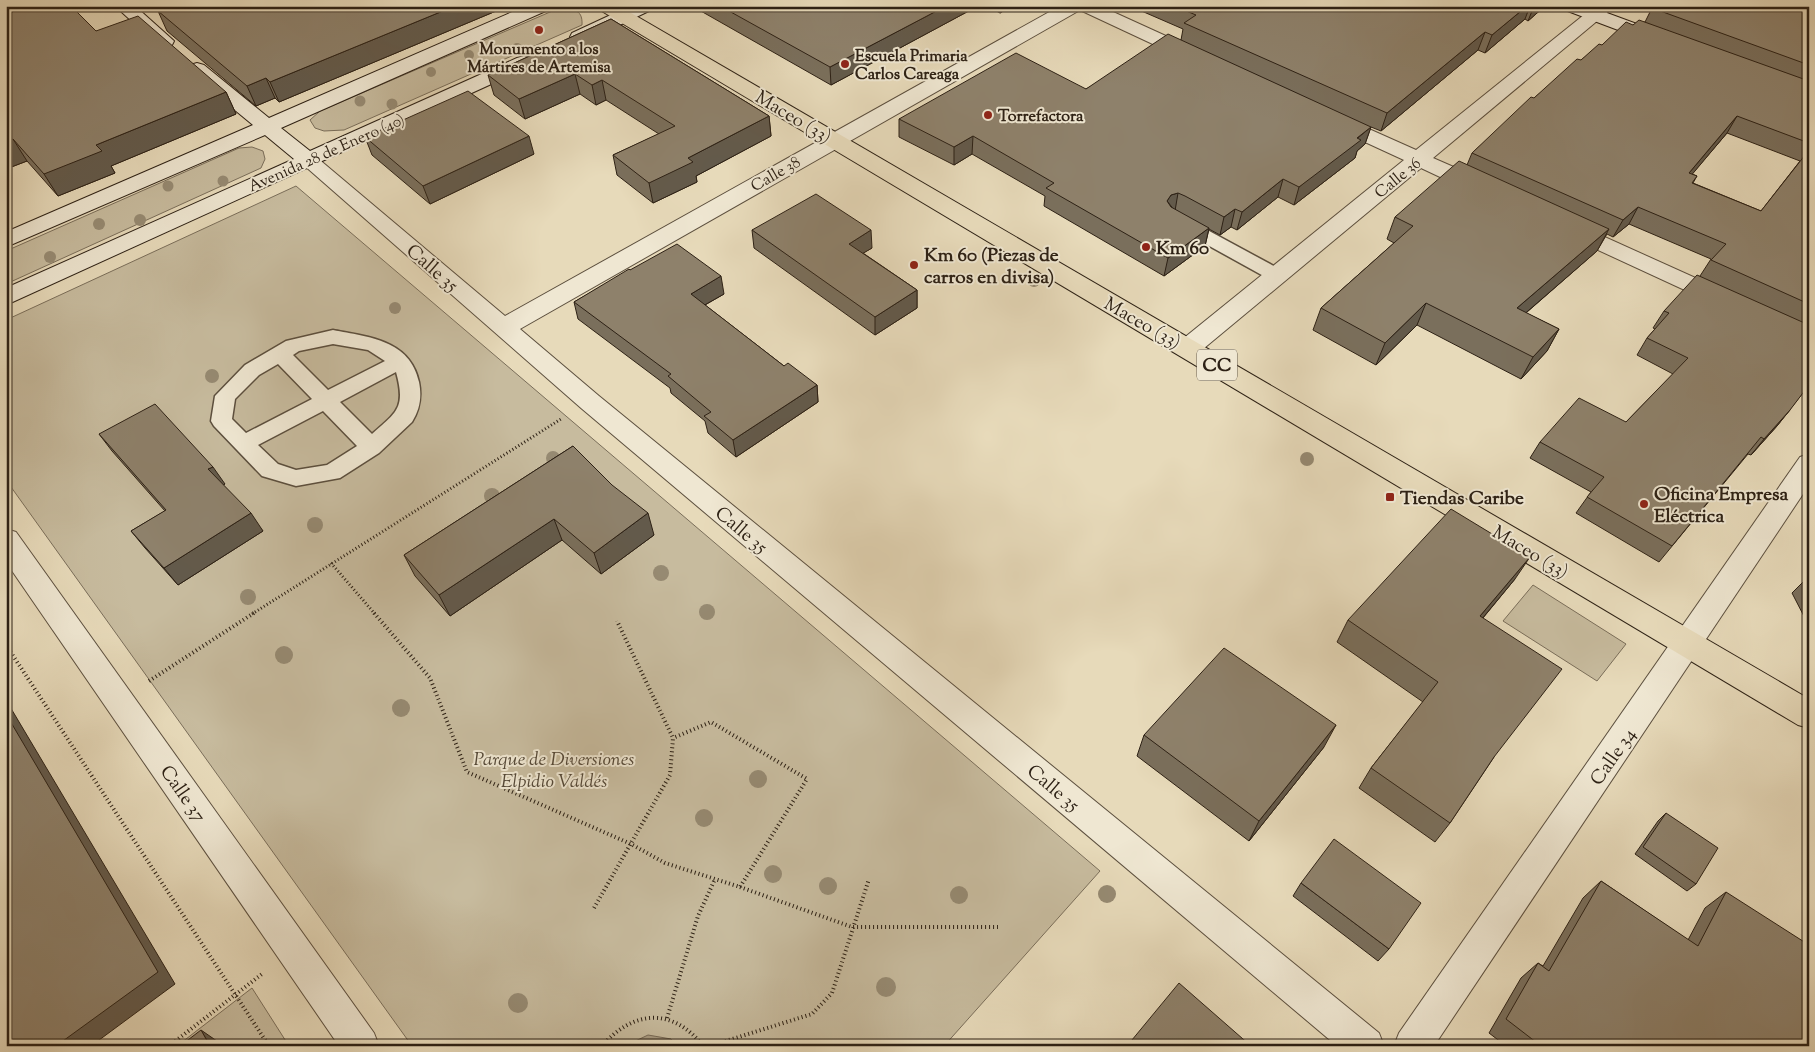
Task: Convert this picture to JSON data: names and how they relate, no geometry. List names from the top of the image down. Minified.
{"streets":{"main road":["Maceo (33)","CC"],"street":["Avenida 28 de Enero (40)","Calle 38","Calle 36","Calle 35","Calle 34","Calle 37"]},"crossings":[["Maceo (33)","Calle 38"],["Maceo (33)","Calle 36"],["Maceo (33)","Calle 34"],["Avenida 28 de Enero (40)","Calle 35"],["Calle 38","Calle 35"]],"parks":["Parque de Diversiones Elpidio Valdés"],"places":{"other":["Monumento a los Mártires de Artemisa","Escuela Primaria Carlos Careaga","Torrefactora","Km 60","Km 60 (Piezas de carros en divisa)","Oficina Empresa Eléctrica"],"transit":["Tiendas Caribe"]}}
